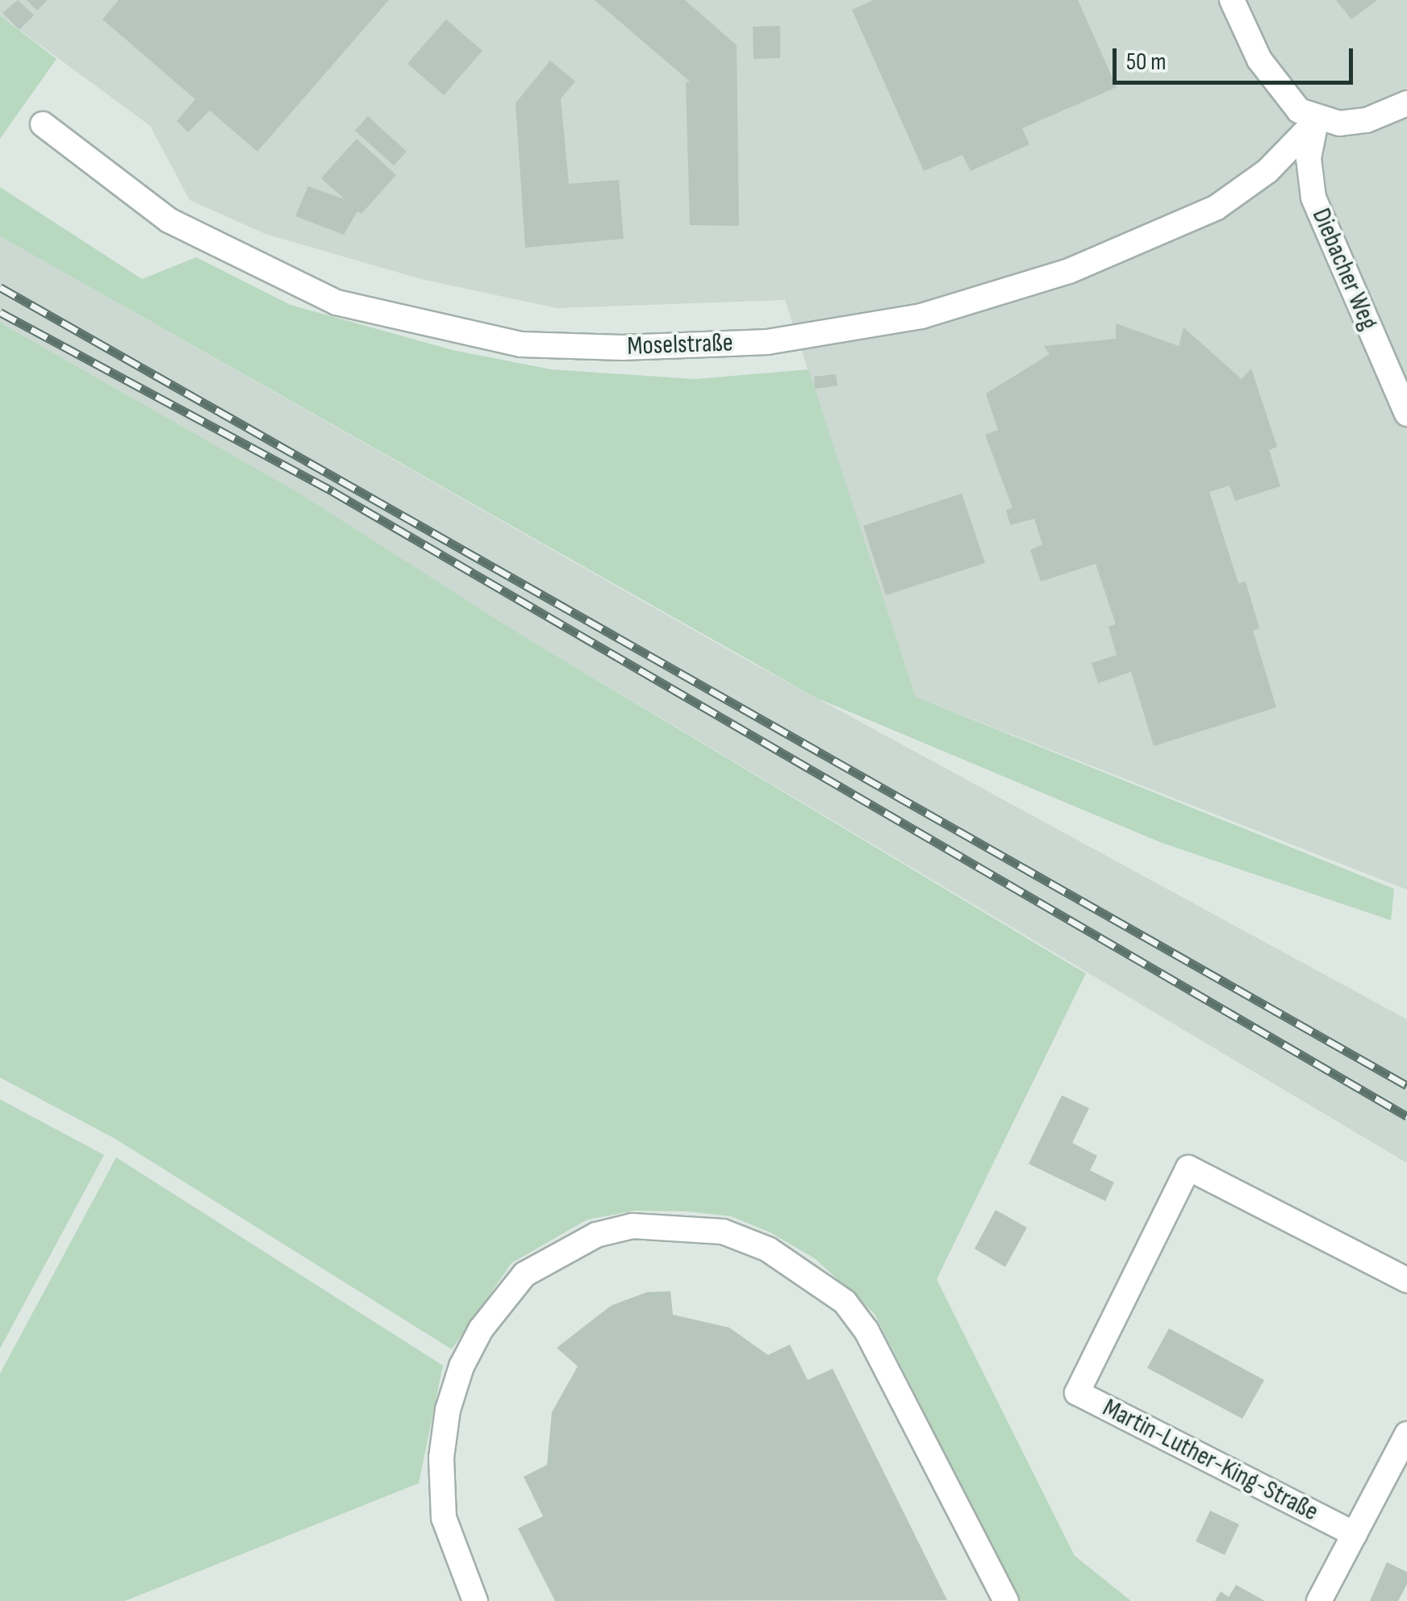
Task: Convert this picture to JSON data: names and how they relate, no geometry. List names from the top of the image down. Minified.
{"streets":{"street":["Diebacher Weg","Moselstraße","Martin-Luther-King-Straße"]},"crossings":[["Diebacher Weg","Moselstraße"]],"scale_bar":"50 m"}
